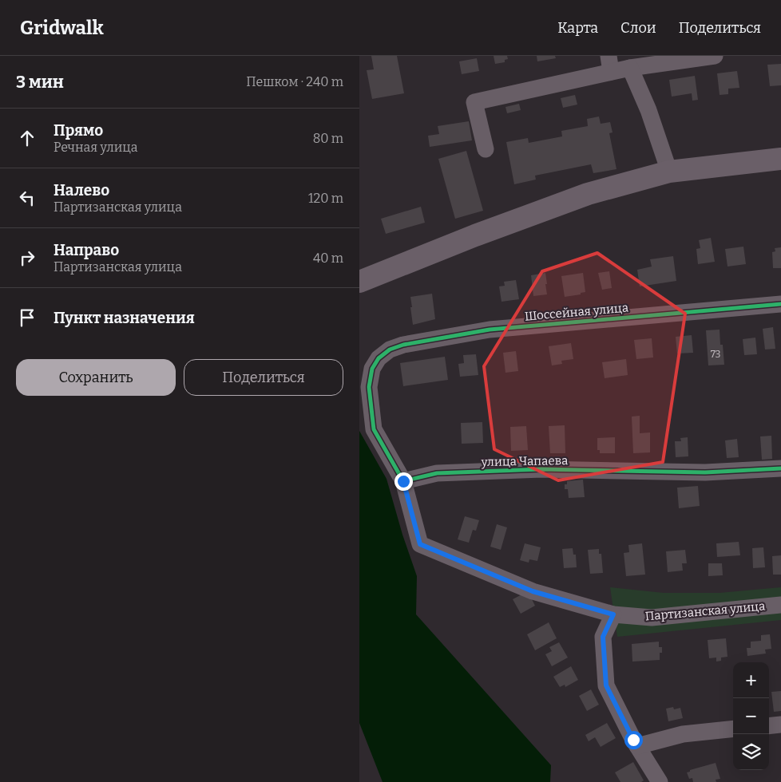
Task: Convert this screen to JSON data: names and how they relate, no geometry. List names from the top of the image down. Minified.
{"streets":{"street":["Шоссейная улица","улица Чапаева","Партизанская улица"]},"crossings":[["Шоссейная улица","улица Чапаева"],["Шоссейная улица","Партизанская улица"],["улица Чапаева","Партизанская улица"]],"house_numbers":["73"],"page":{"header":"Gridwalk","nav":["Карта","Слои","Поделиться"],"heading":["3 мин","Пешком · 240 m"],"list":[["Прямо","Речная улица","80 m"],["Налево","Партизанская улица","120 m"],["Направо","Партизанская улица","40 m"],"Пункт назначения"],"buttons":["Сохранить","Поделиться"],"map_buttons":["+","−"]}}
